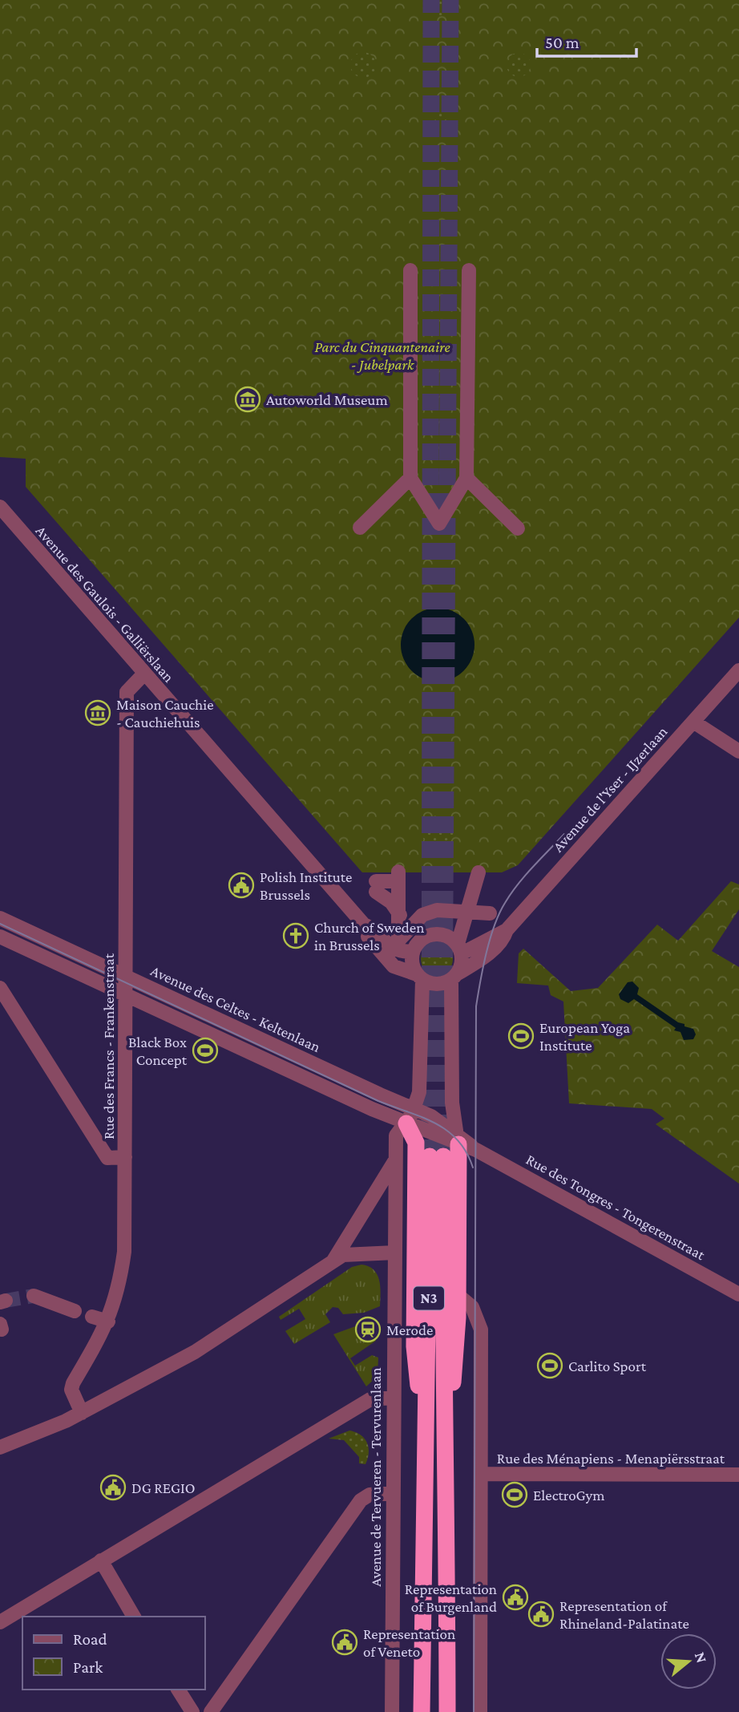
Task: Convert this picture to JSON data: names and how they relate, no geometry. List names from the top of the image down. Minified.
{"streets":{"highway":["N3"],"street":["Avenue des Gaulois - Galliërslaan","Avenue de l'Yser - IJzerlaan","Avenue des Celtes - Keltenlaan","Rue des Francs - Frankenstraat","Rue des Tongres - Tongerenstraat","Rue des Ménapiens - Menapiërsstraat","Avenue de Tervueren - Tervurenlaan"]},"crossings":[["Avenue des Gaulois - Galliërslaan","Avenue de l'Yser - IJzerlaan"],["Avenue des Gaulois - Galliërslaan","Rue des Francs - Frankenstraat"],["Avenue des Gaulois - Galliërslaan","Avenue de Tervueren - Tervurenlaan"],["Avenue de l'Yser - IJzerlaan","Avenue de Tervueren - Tervurenlaan"],["Avenue des Celtes - Keltenlaan","Rue des Francs - Frankenstraat"],["Avenue des Celtes - Keltenlaan","Rue des Tongres - Tongerenstraat"],["Avenue des Celtes - Keltenlaan","Avenue de Tervueren - Tervurenlaan"]],"parks":["Parc du Cinquantenaire - Jubelpark"],"places":{"museum":["Autoworld Museum","Maison Cauchie - Cauchiehuis"],"public building":["Polish Institute Brussels","DG REGIO","Representation of Burgenland","Representation of Rhineland-Palatinate","Representation of Veneto"],"church":["Church of Sweden in Brussels"],"sports":["European Yoga Institute","Black Box Concept","Carlito Sport","ElectroGym"],"station":["Merode"]},"legend":["Road","Park"],"scale_bar":"50 m","north":"right"}
